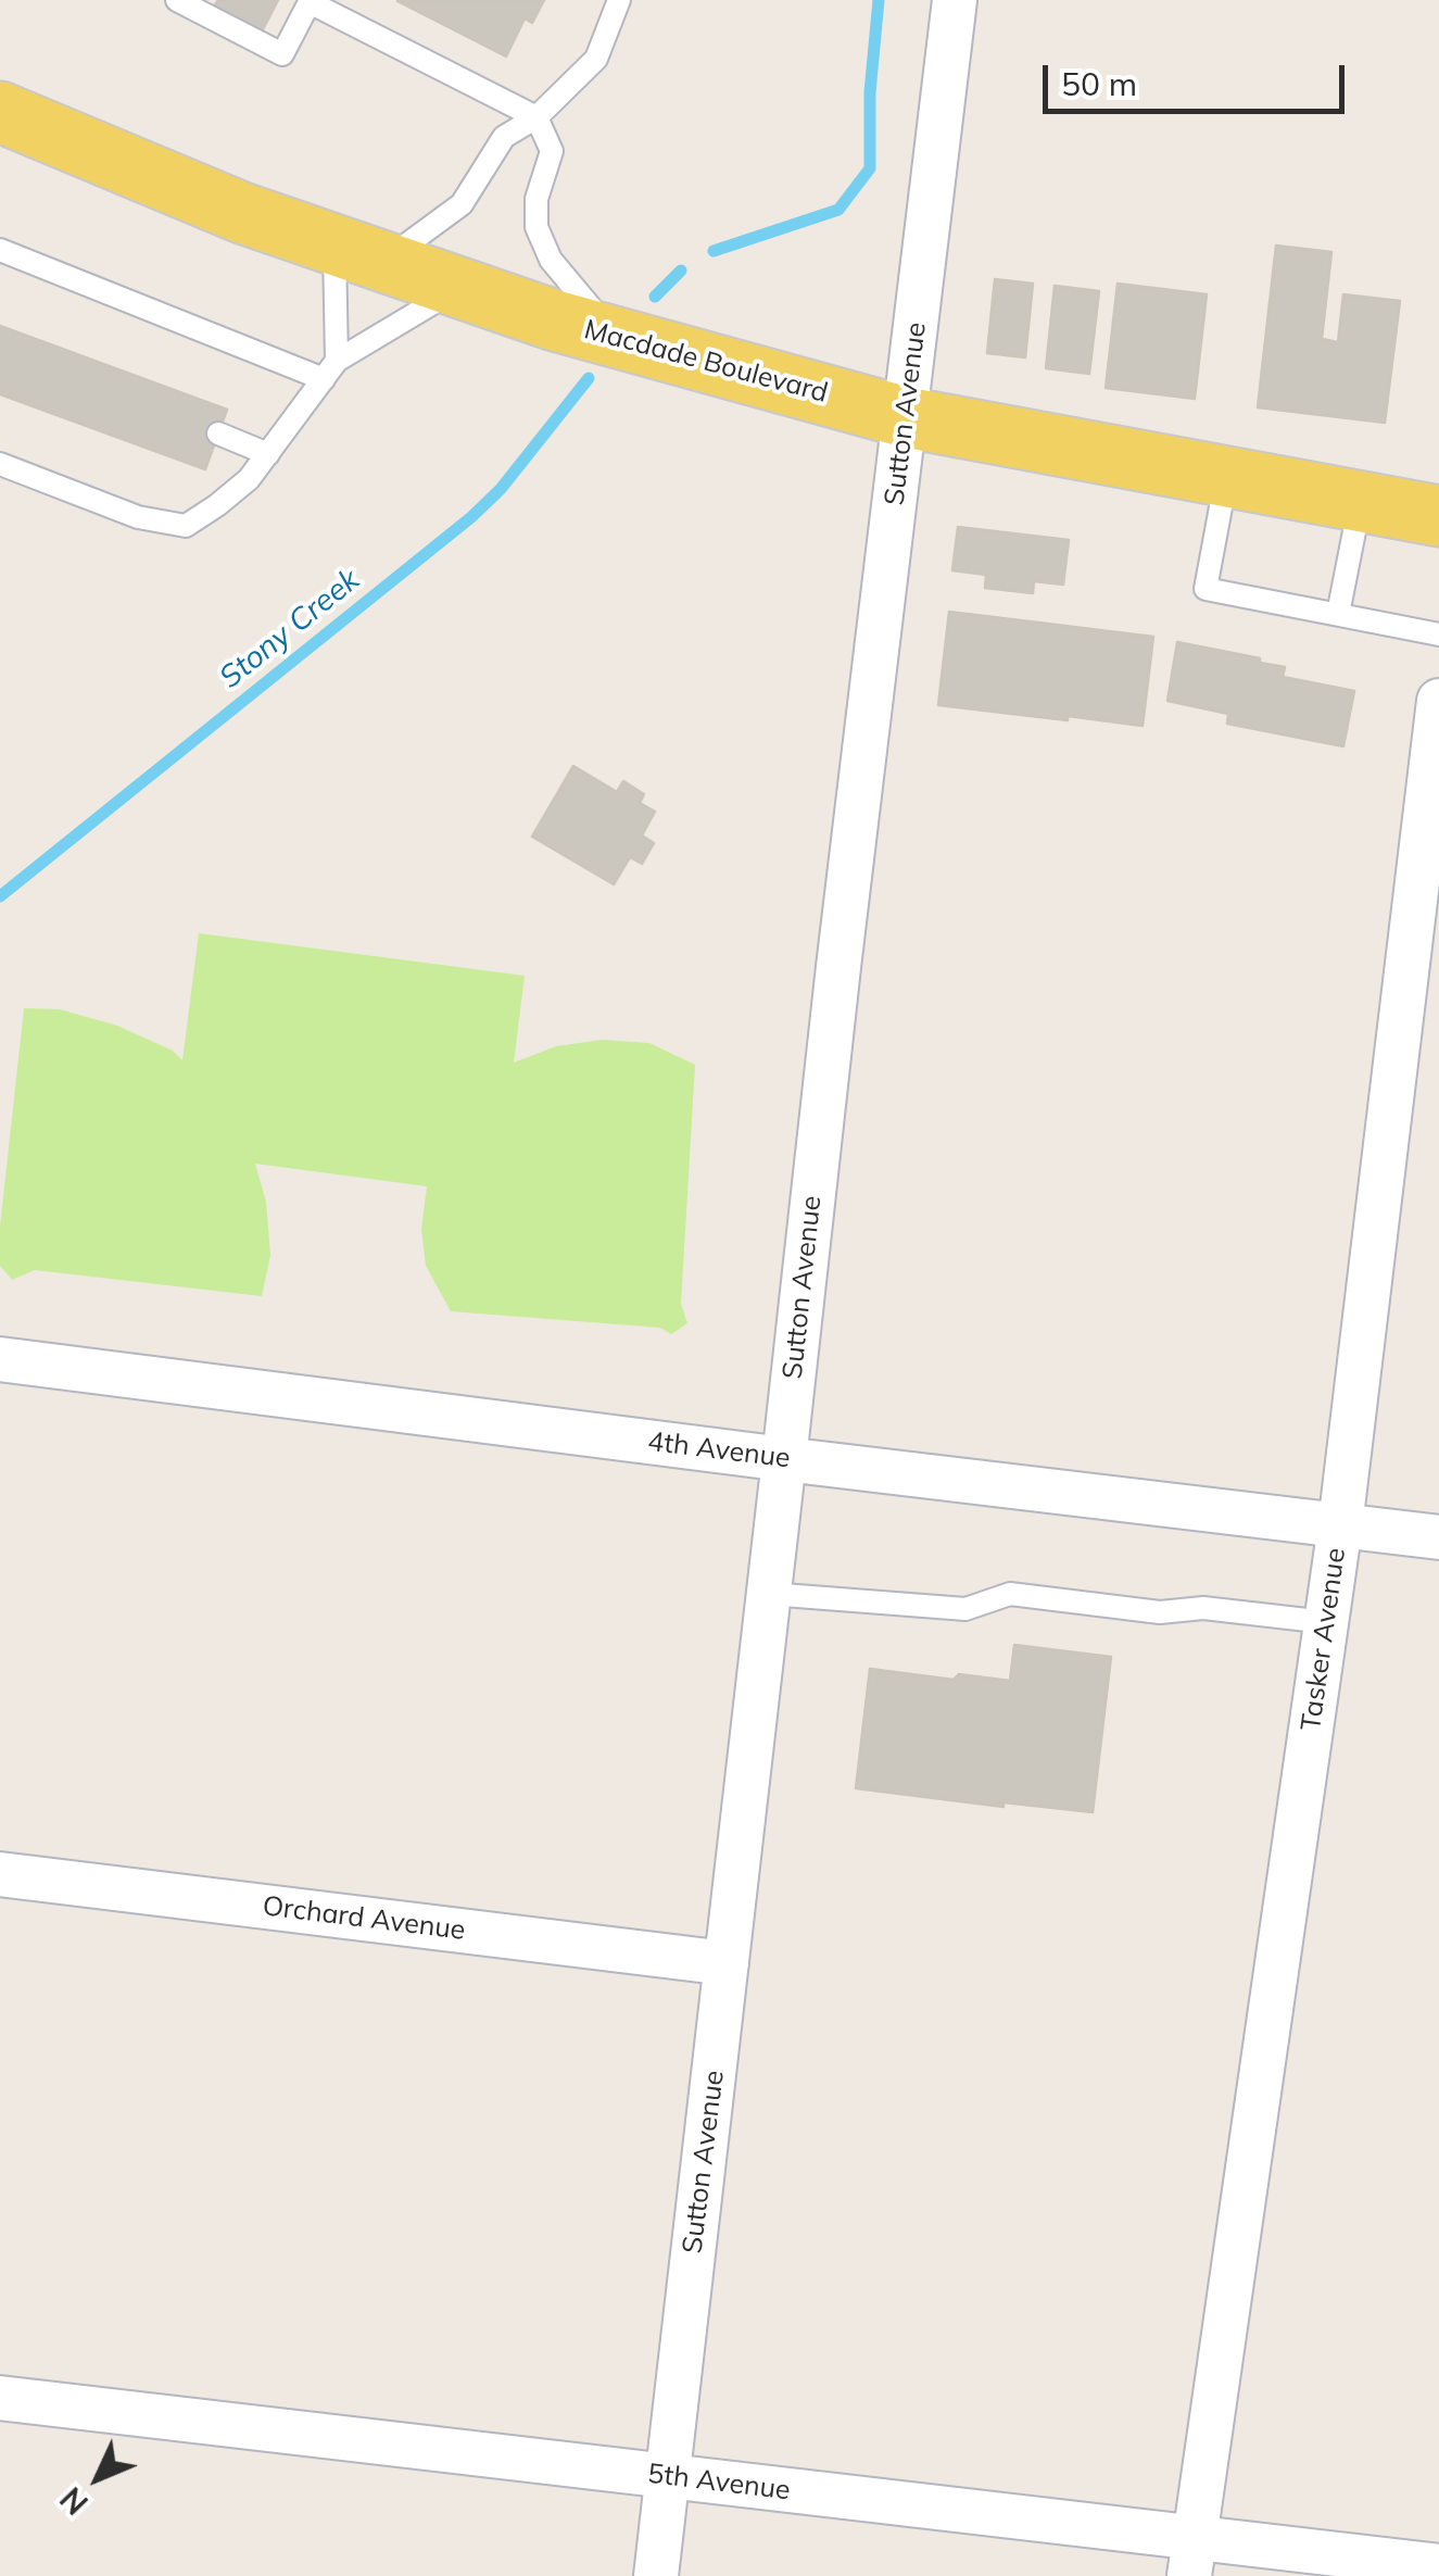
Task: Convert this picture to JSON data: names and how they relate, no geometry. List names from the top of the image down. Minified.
{"streets":{"main road":["Macdade Boulevard"],"street":["Sutton Avenue","4th Avenue","Tasker Avenue","Orchard Avenue","5th Avenue"]},"crossings":[["Macdade Boulevard","Sutton Avenue"],["Sutton Avenue","4th Avenue"],["Sutton Avenue","Orchard Avenue"],["Sutton Avenue","5th Avenue"],["4th Avenue","Tasker Avenue"],["Tasker Avenue","5th Avenue"]],"water":["Stony Creek"],"scale_bar":"50 m","north":"bottom left"}
